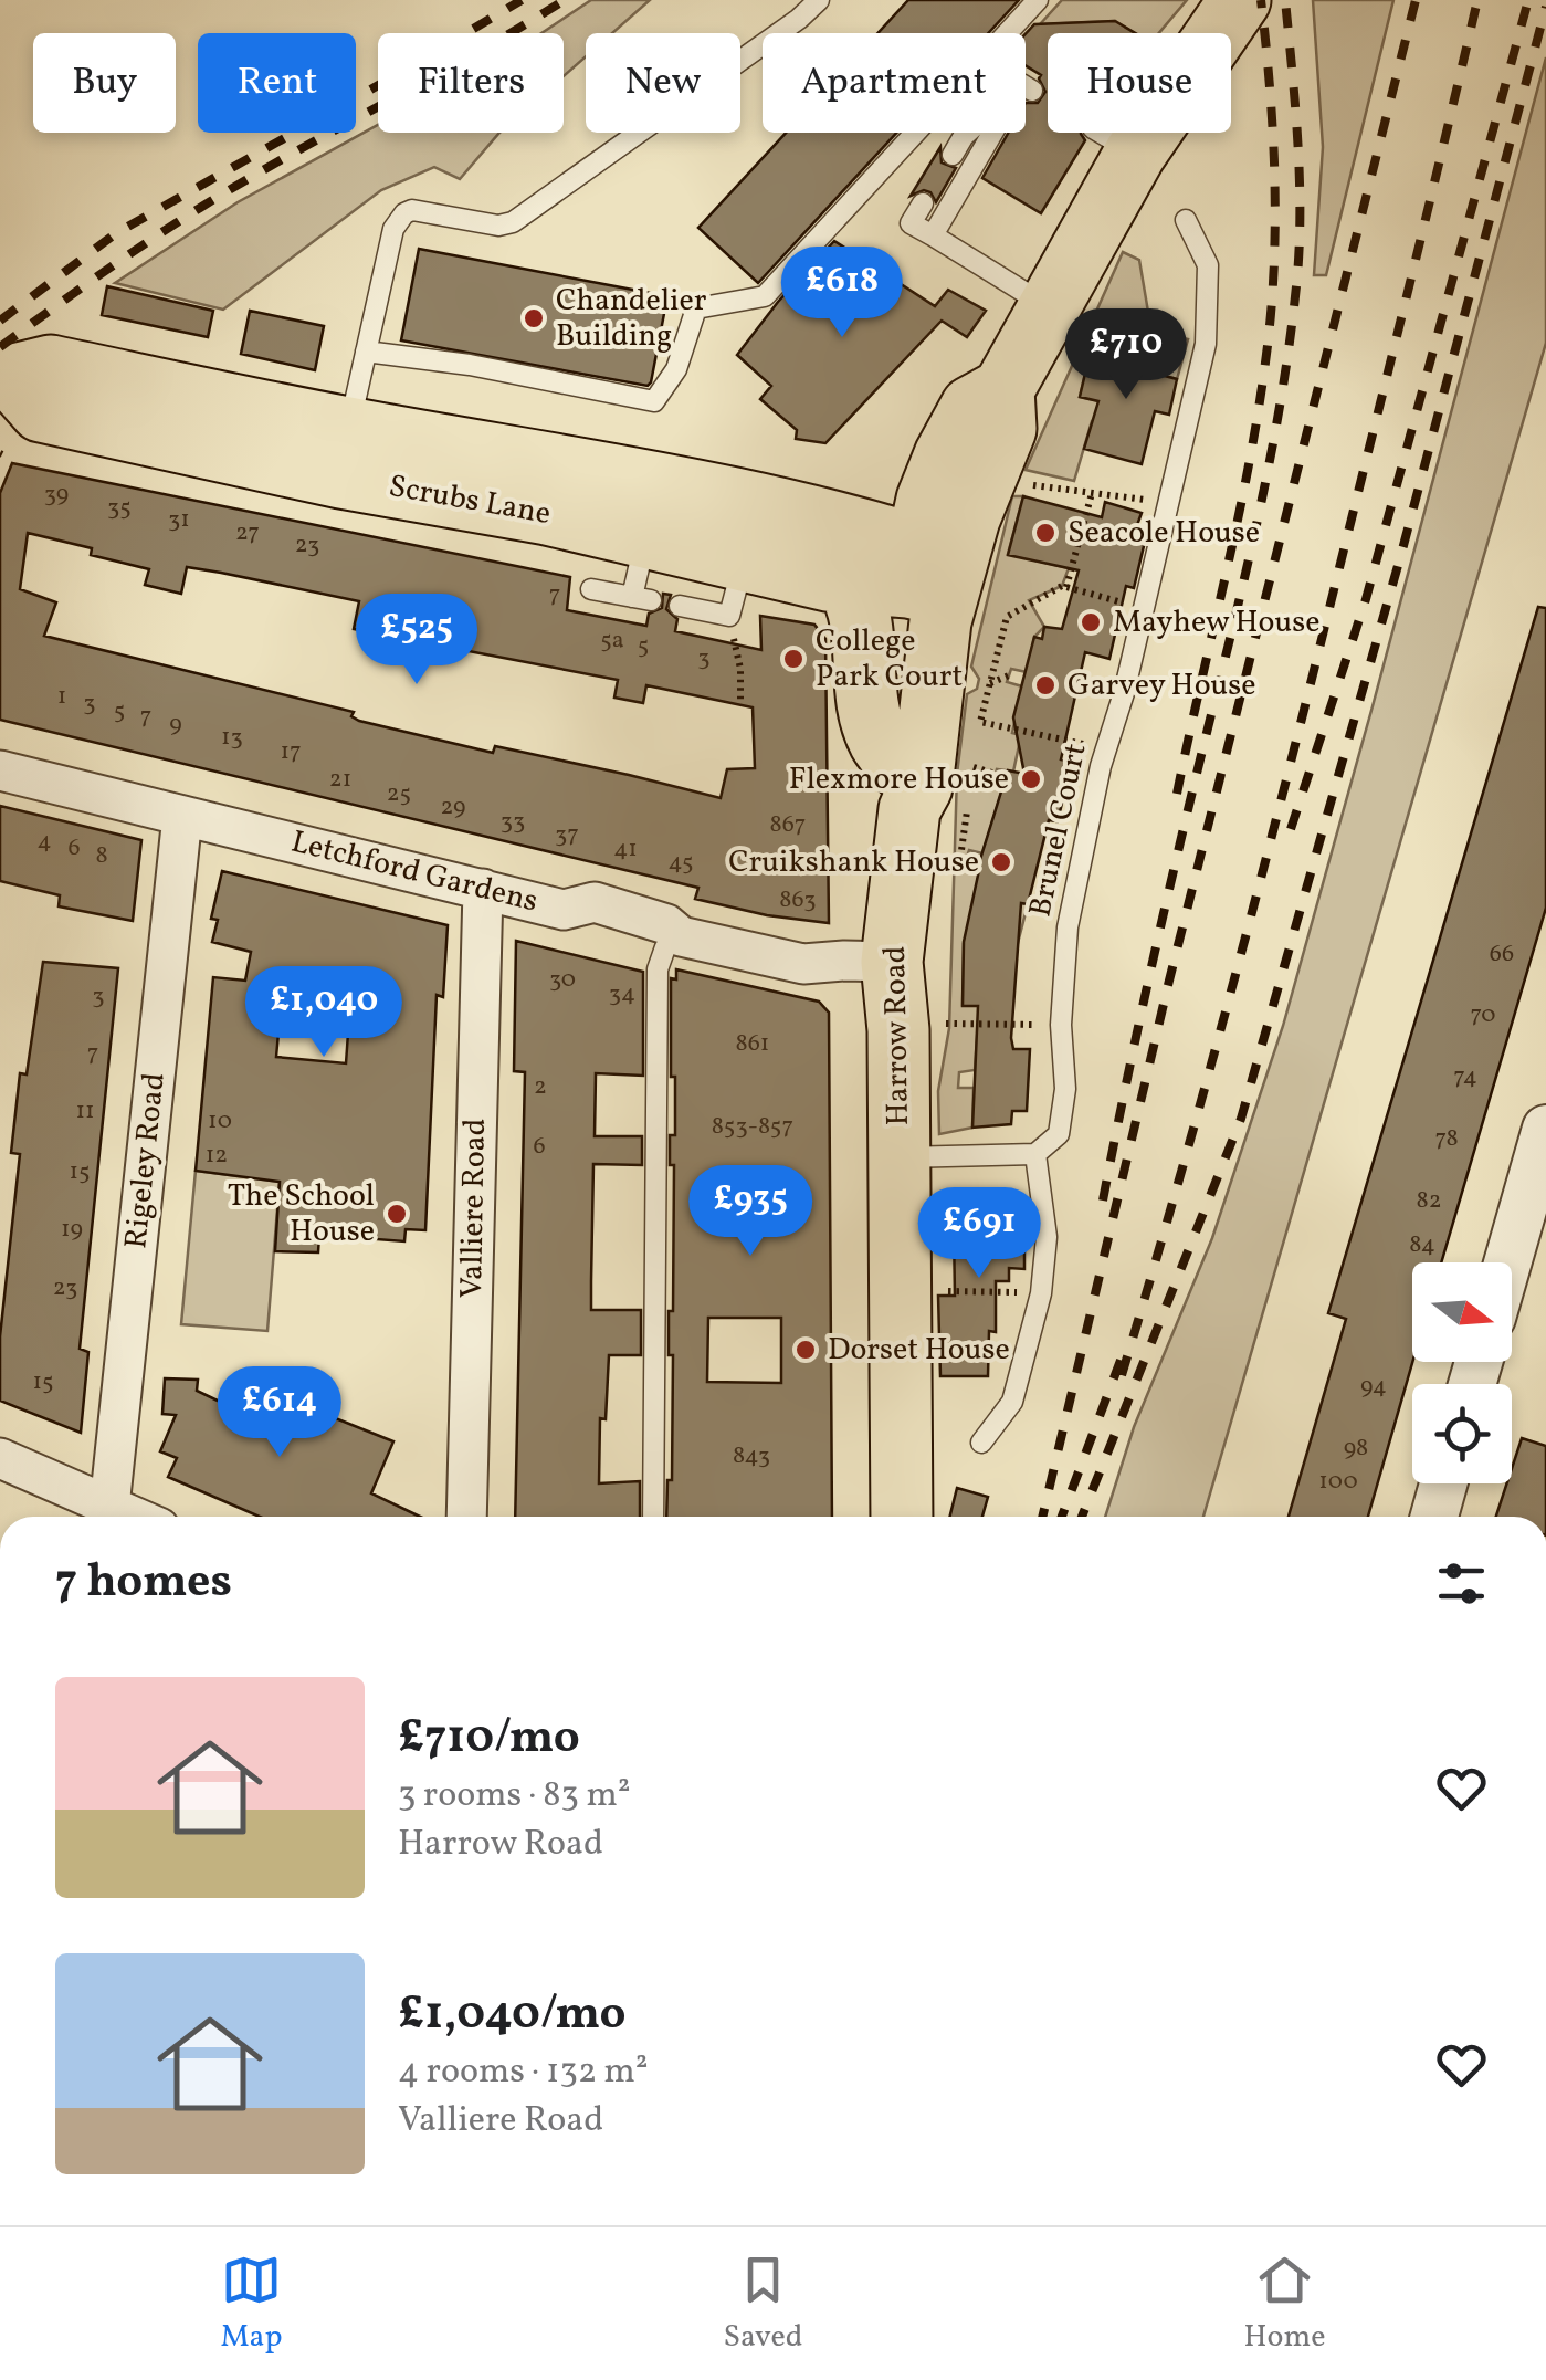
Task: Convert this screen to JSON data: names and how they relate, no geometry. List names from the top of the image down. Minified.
{"streets":{"main road":["Scrubs Lane","Harrow Road"],"street":["Letchford Gardens","Rigeley Road","Valliere Road"],"lane":["Brunel Court"]},"crossings":[["Scrubs Lane","Harrow Road"],["Letchford Gardens","Harrow Road"],["Letchford Gardens","Rigeley Road"],["Letchford Gardens","Valliere Road"]],"places":["Chandelier Building","Seacole House","Mayhew House","College Park Court","Garvey House","Flexmore House","Cruikshank House","The School House","Dorset House"],"house_numbers":["39","35","31","27","23","7","5a","5","3","1","3","5","7","9","13","17","21","25","29","33","867","37","4","6","41","8","45","863","66","30","34","3","70","861","7","74","2","11","10","853-857","78","6","12","15","82","19","84","23","15","94","98","843","100"],"north":"right","page":{"chip":["Buy","Rent","Filters","New","Apartment","House"],"price":["£618","£710","£525","£1,040","£935","£691","£614"],"heading":"7 homes","list":[{"name":"£710/mo","note":"3 rooms · 83 m² · Harrow Road"},{"name":"£1,040/mo","note":"4 rooms · 132 m² · Valliere Road"}],"tabs":["Map","Saved","Home"]}}
